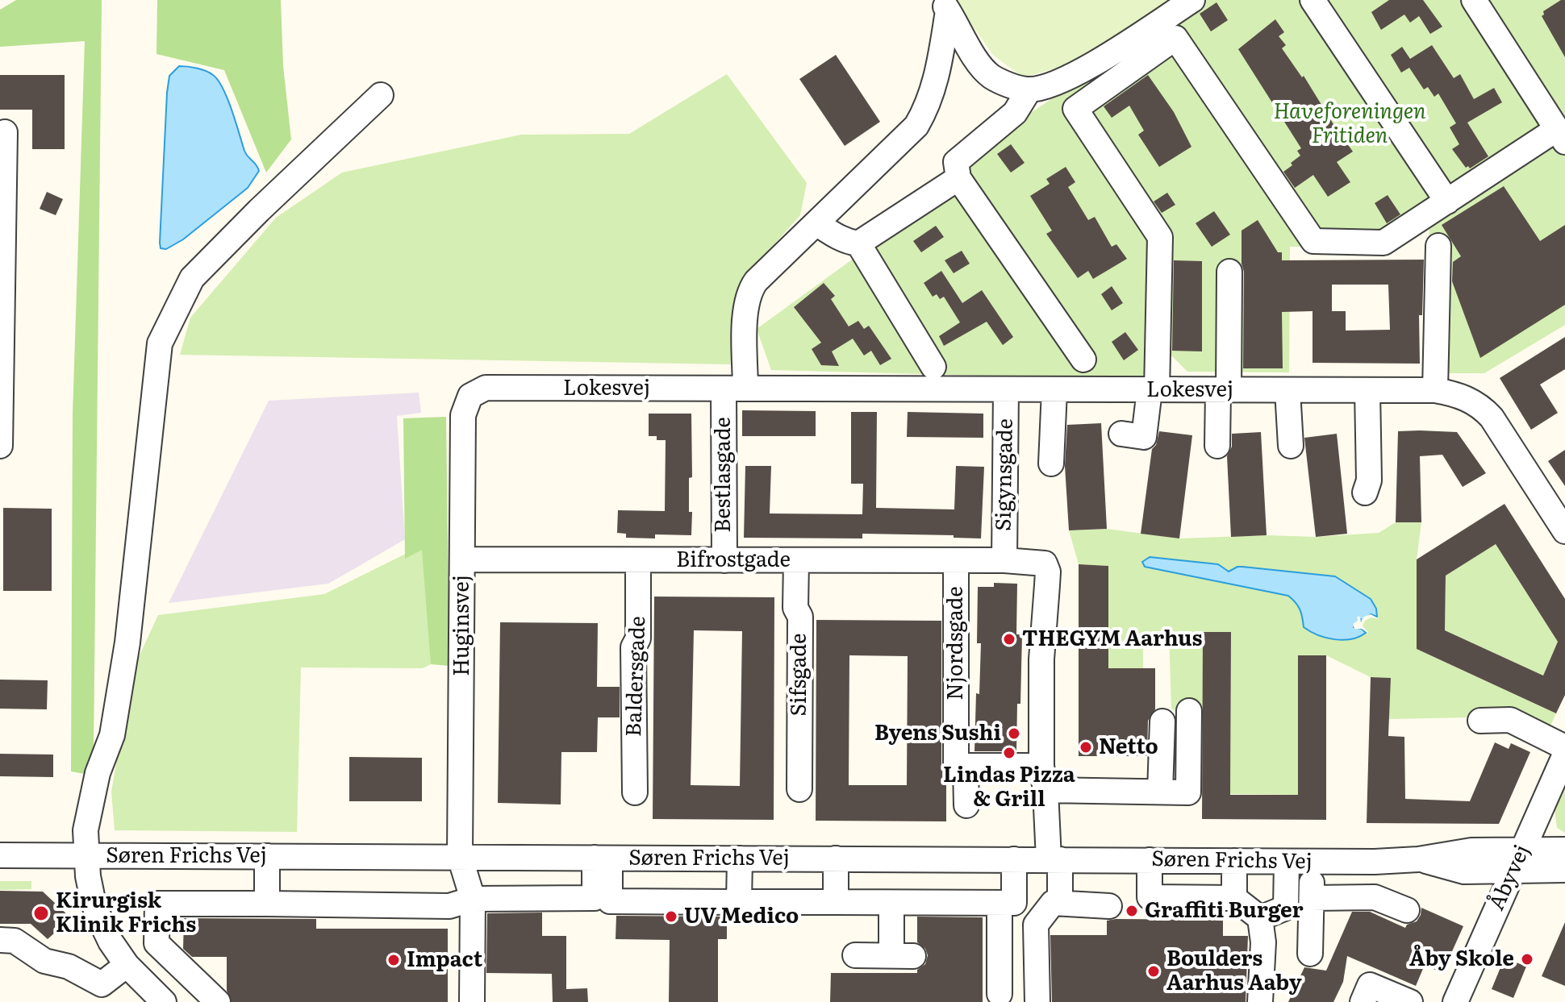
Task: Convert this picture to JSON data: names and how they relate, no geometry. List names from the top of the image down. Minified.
{"streets":{"street":["Lokesvej","Bestlasgade","Sigynsgade","Bifrostgade","Huginsvej","Njordsgade","Sifsgade","Baldersgade","Søren Frichs Vej","Åbyvej"]},"crossings":[["Lokesvej","Bestlasgade"],["Lokesvej","Sigynsgade"],["Lokesvej","Huginsvej"],["Bestlasgade","Bifrostgade"],["Sigynsgade","Bifrostgade"],["Bifrostgade","Huginsvej"],["Bifrostgade","Njordsgade"],["Bifrostgade","Sifsgade"],["Bifrostgade","Baldersgade"],["Bifrostgade","Søren Frichs Vej"],["Huginsvej","Søren Frichs Vej"],["Søren Frichs Vej","Åbyvej"]],"parks":["Haveforeningen Fritiden"],"places":["THEGYM Aarhus","Byens Sushi","Netto","Lindas Pizza & Grill","Graffiti Burger","Kirurgisk Klinik Frichs","UV Medico","Åby Skole","Impact","Boulders Aarhus Aaby"]}
